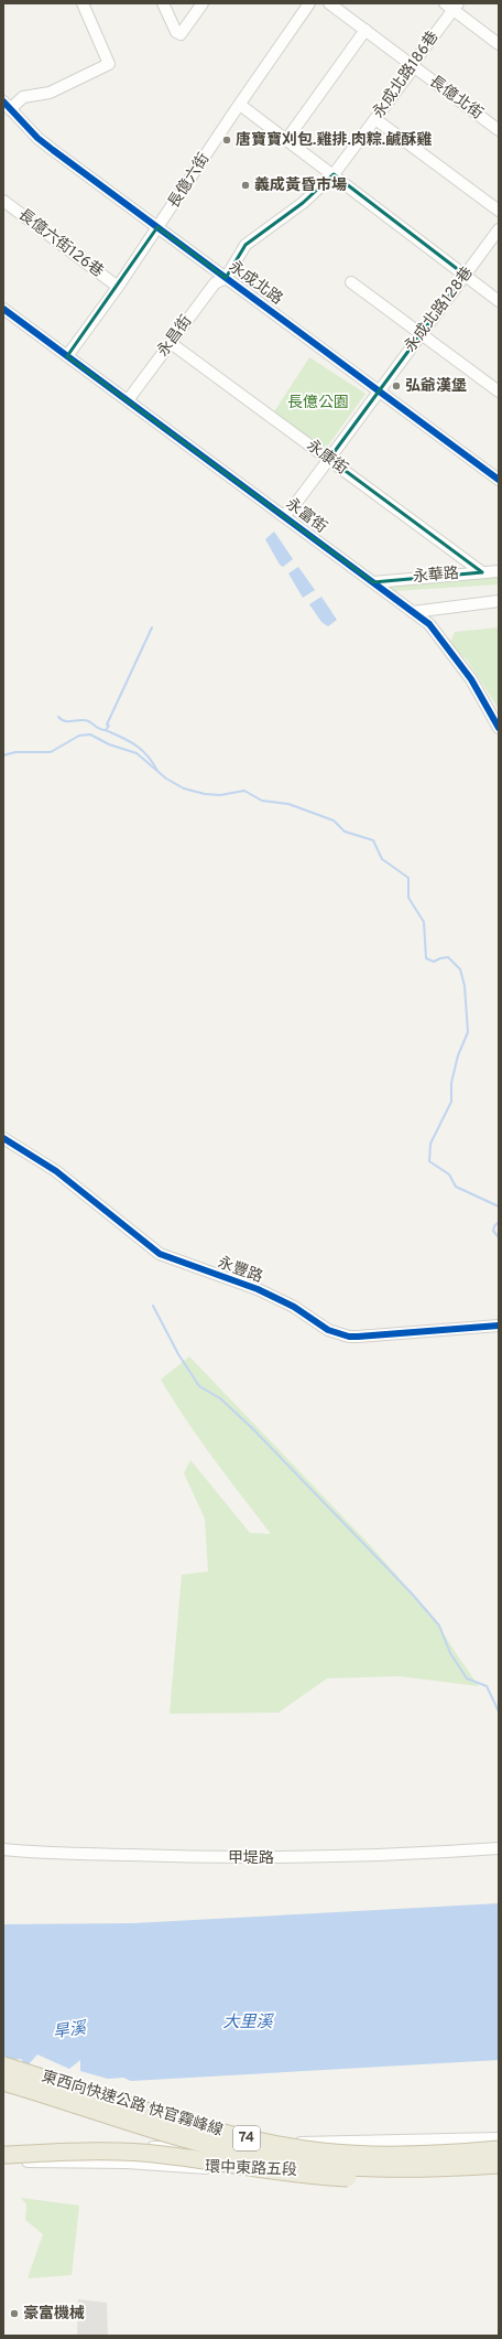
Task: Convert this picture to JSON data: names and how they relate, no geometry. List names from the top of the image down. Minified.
{"streets":{"highway":["東西向快速公路 快官霧峰線","74"],"street":["永成北路186巷","長億北街","長億六街","長億六街126巷","永成北路","永成北路128巷","永昌街","永康街","永富街","永華路","永豐路","甲堤路","環中東路五段"]},"crossings":[["永成北路186巷","長億北街"],["永成北路186巷","永成北路"],["永成北路186巷","永昌街"],["長億六街","長億六街126巷"],["長億六街","永成北路"],["長億六街","永富街"],["永成北路","永成北路128巷"],["永成北路","永昌街"],["永成北路128巷","永康街"],["永成北路128巷","永富街"],["永昌街","永康街"],["永昌街","永富街"],["永康街","永華路"],["永富街","永華路"]],"water":["大里溪","旱溪"],"parks":["長億公園"],"places":["唐寶寶刈包.雞排.肉粽.鹹酥雞","義成黃昏市場","弘爺漢堡","豪富機械"]}
